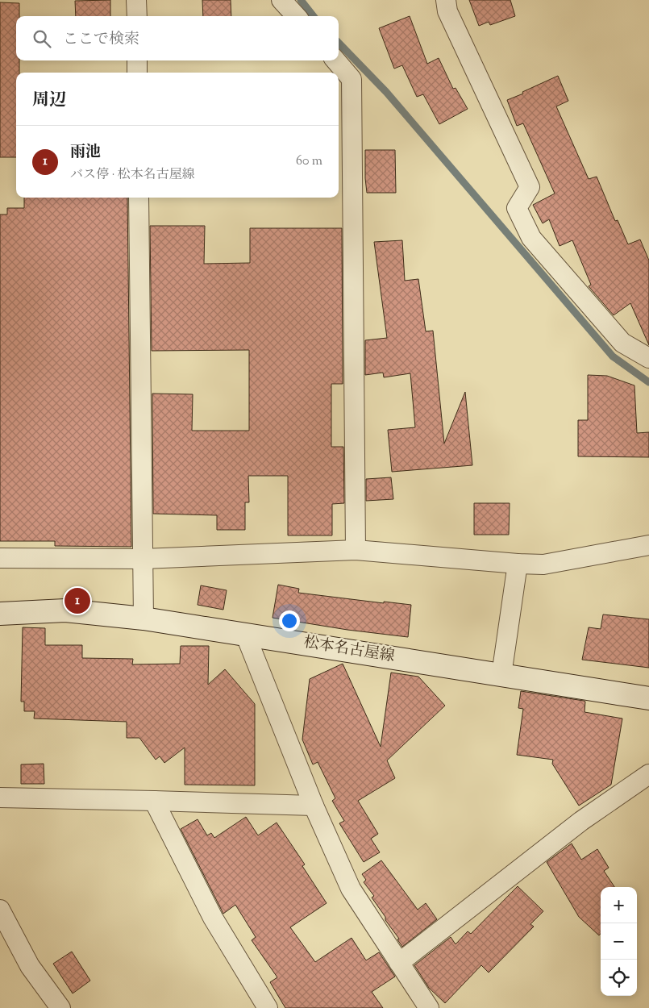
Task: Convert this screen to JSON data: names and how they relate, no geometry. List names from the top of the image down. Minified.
{"streets":{"main road":["松本名古屋線"]},"page":{"search":"ここで検索","heading":"周辺","list":[{"mark":"1","name":"雨池","note":"バス停 · 松本名古屋線","value":"60 m"}],"pins":"1","map_buttons":["+","−"]}}
